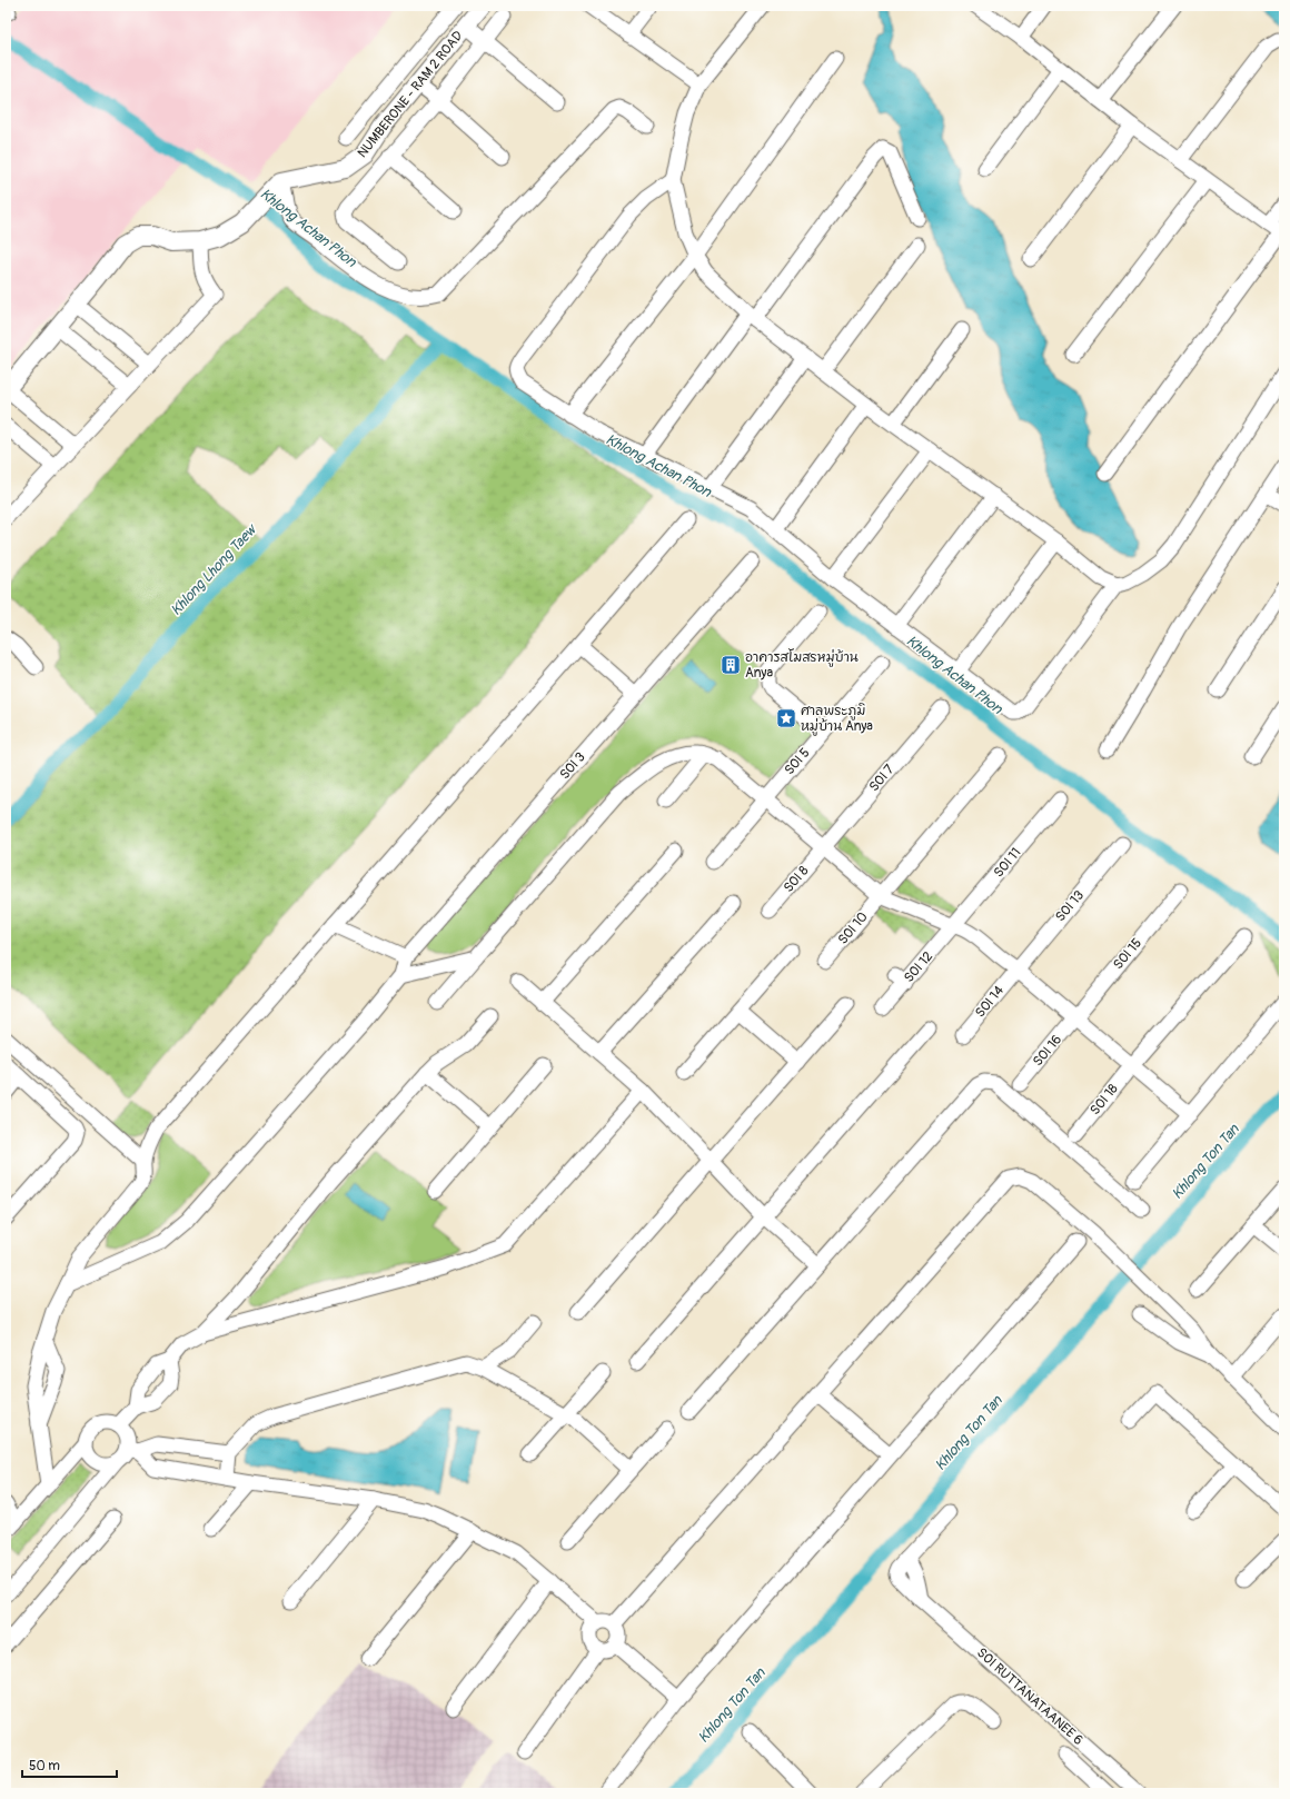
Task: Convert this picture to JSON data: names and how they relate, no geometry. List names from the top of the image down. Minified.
{"streets":{"street":["NUMBERONE - RAM 2 ROAD","SOI 5","SOI 3","SOI 7","SOI 11","SOI 8","SOI 13","SOI 10","SOI 15","SOI 12","SOI 14","SOI 16","SOI 18","SOI RUTTANATAANEE 6"]},"crossings":[["SOI 7","SOI 8"],["SOI 11","SOI 12"],["SOI 13","SOI 14"],["SOI 15","SOI 16"]],"water":["Khlong Achan Phon","Khlong Lhong Taew","Khlong Ton Tan"],"places":{"building":["อาคารสโมสรหมู่บ้าน Anya"],"place":["ศาลพระภูมิ หมู่บ้าน Anya"]},"scale_bar":"50 m"}
